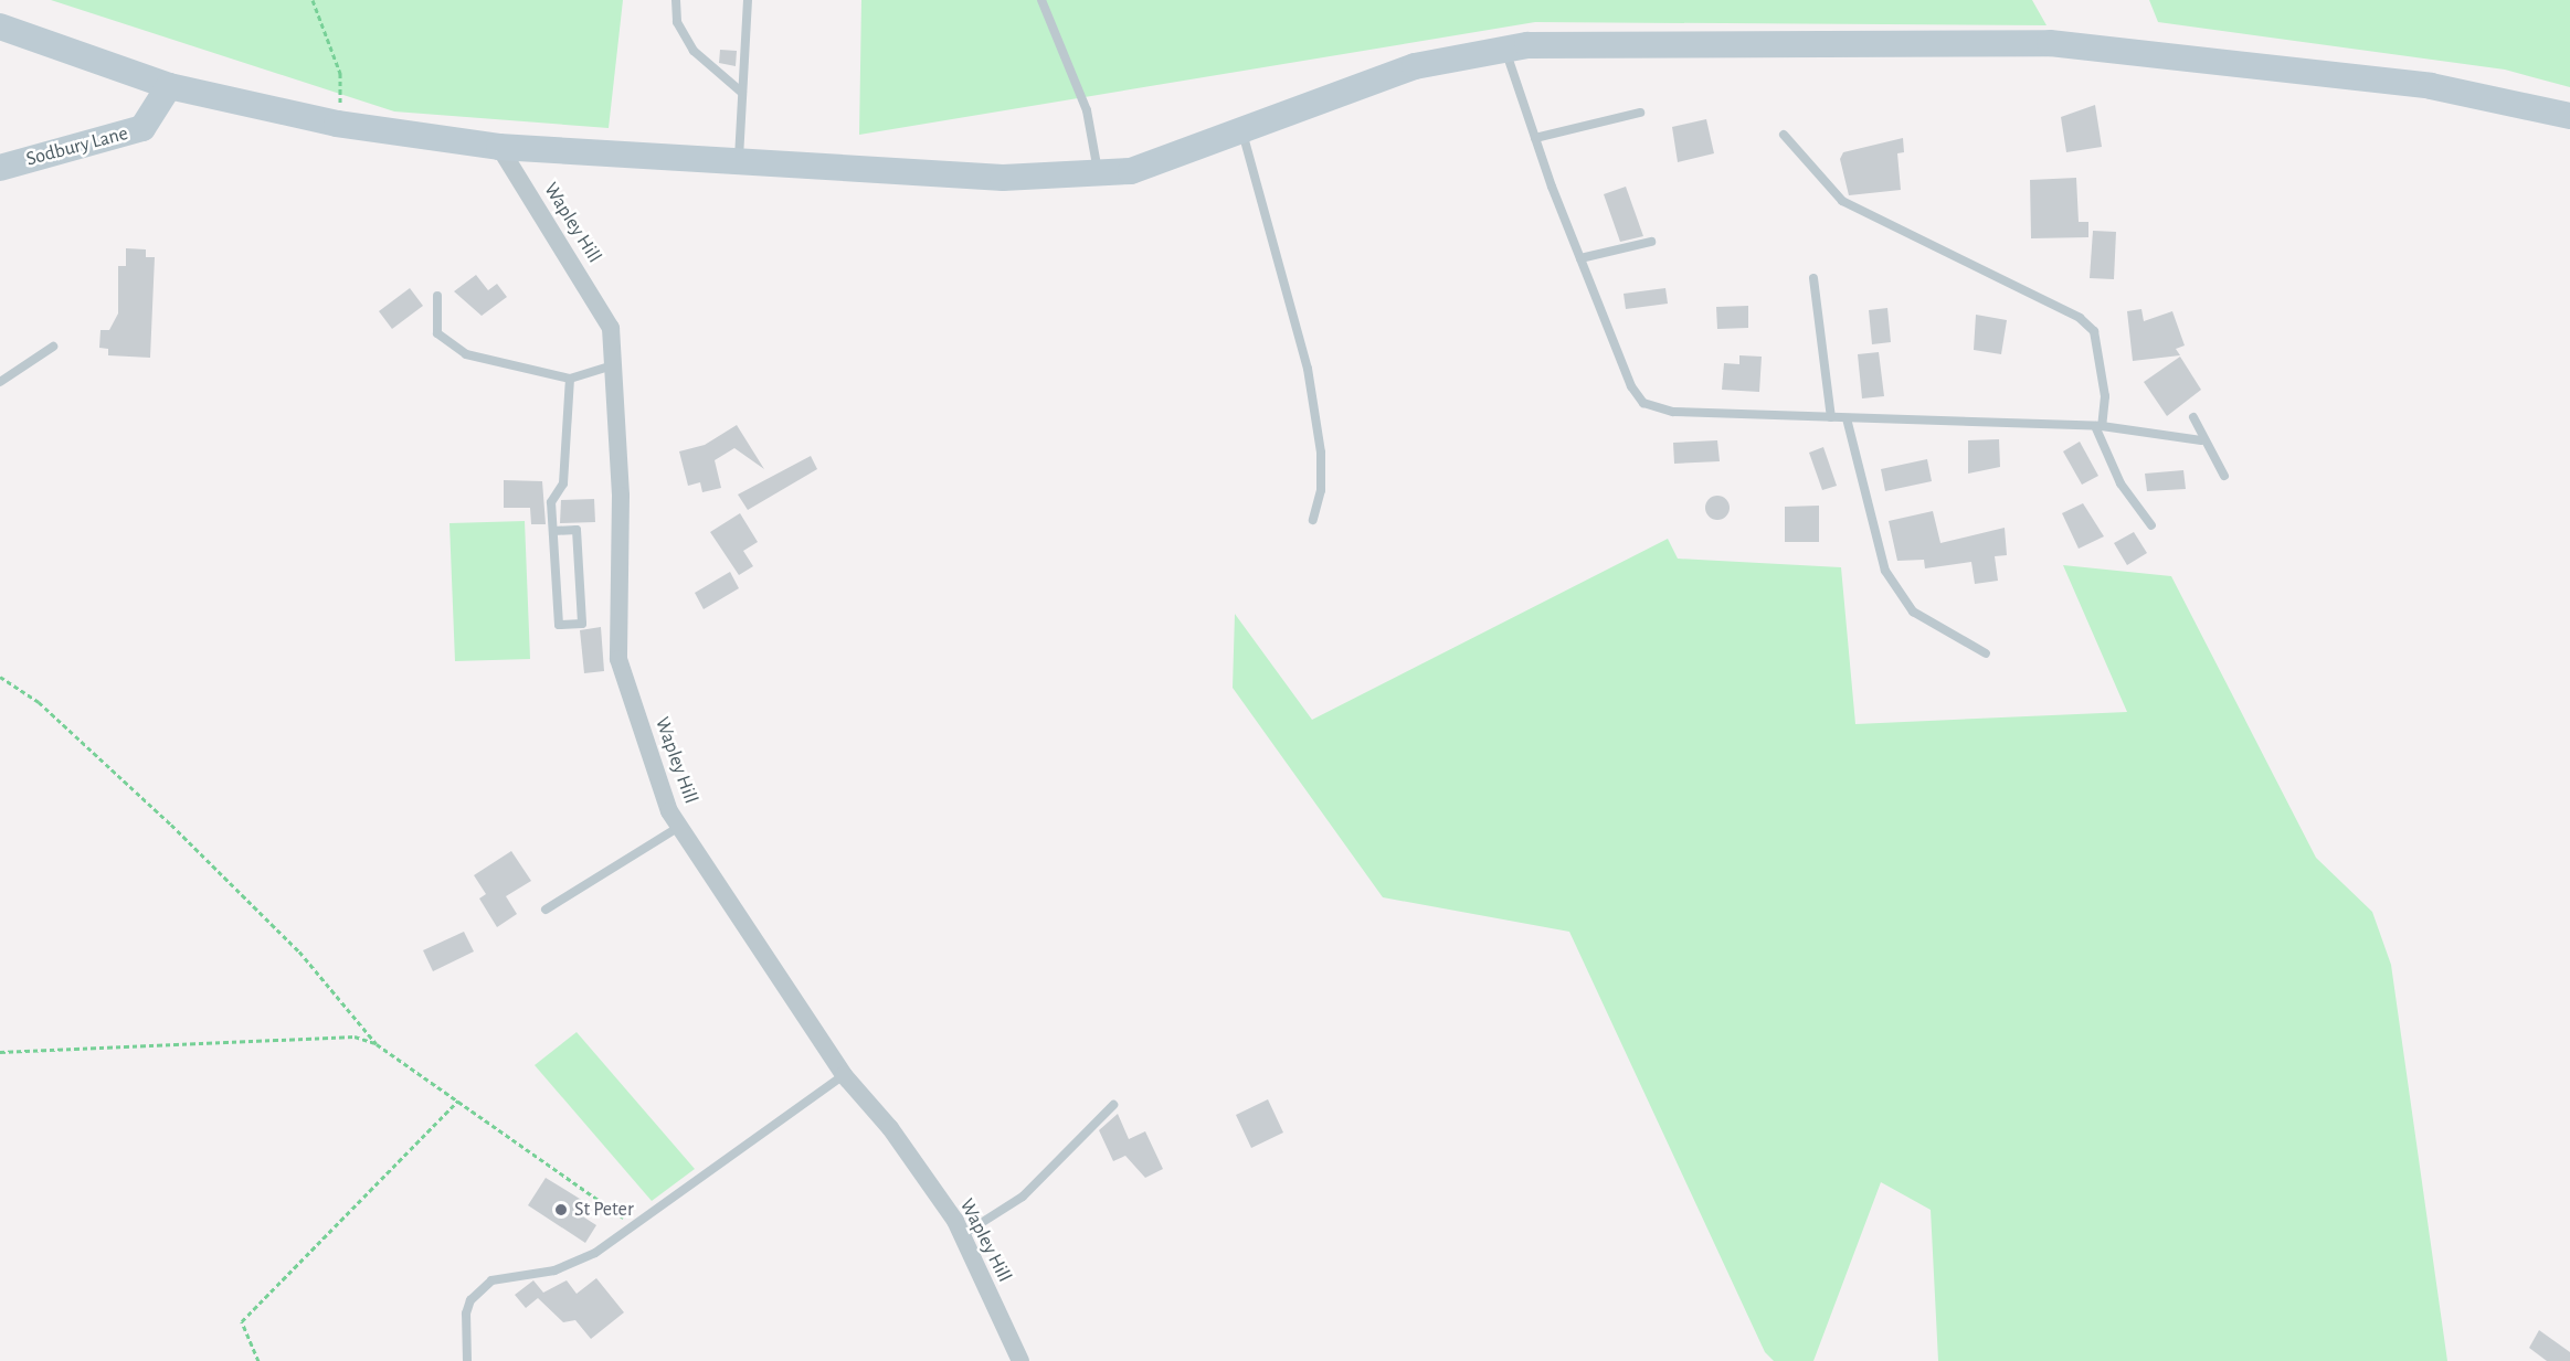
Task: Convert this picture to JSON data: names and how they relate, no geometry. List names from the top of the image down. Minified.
{"streets":{"main road":["Sodbury Lane"],"street":["Wapley Hill"]},"places":["St Peter"]}
